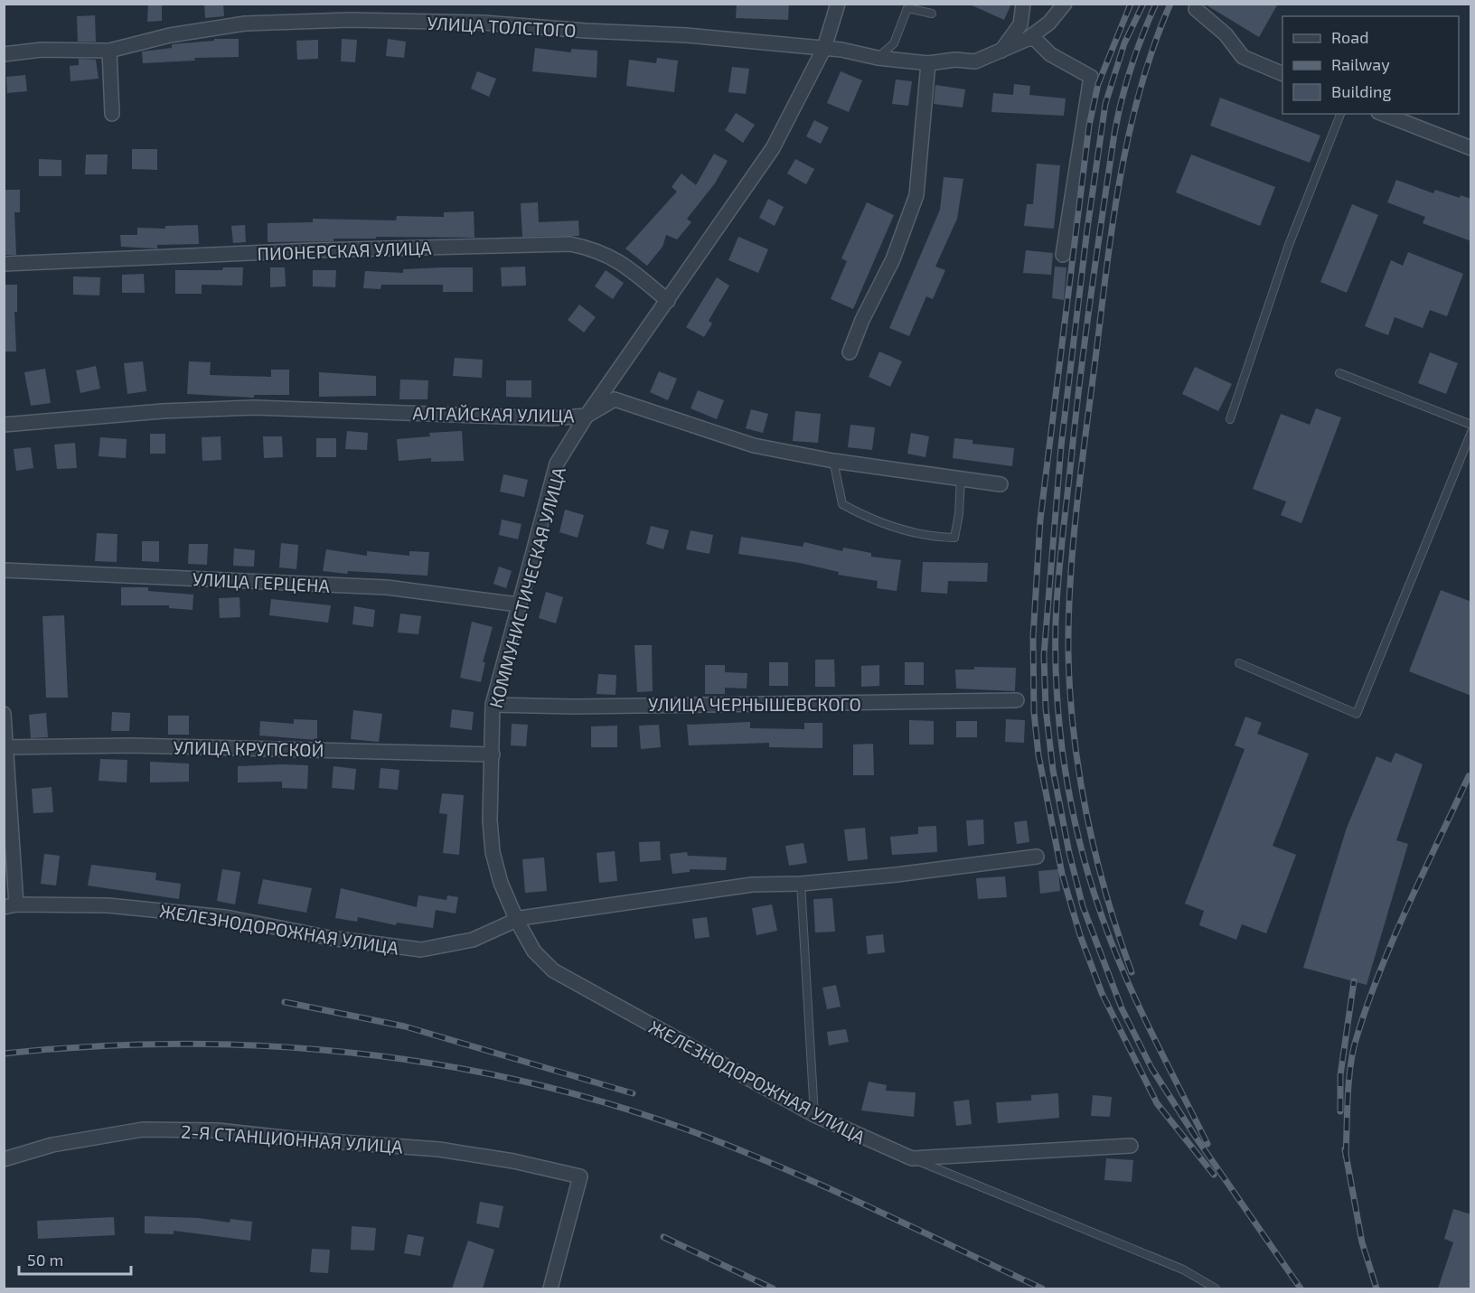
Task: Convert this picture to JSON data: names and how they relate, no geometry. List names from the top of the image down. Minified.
{"streets":{"street":["УЛИЦА ТОЛСТОГО","ПИОНЕРСКАЯ УЛИЦА","АЛТАЙСКАЯ УЛИЦА","УЛИЦА ГЕРЦЕНА","КОММУНИСТИЧЕСКАЯ УЛИЦА","УЛИЦА ЧЕРНЫШЕВСКОГО","УЛИЦА КРУПСКОЙ","ЖЕЛЕЗНОДОРОЖНАЯ УЛИЦА","2-Я СТАНЦИОННАЯ УЛИЦА"]},"crossings":[["УЛИЦА ТОЛСТОГО","КОММУНИСТИЧЕСКАЯ УЛИЦА"],["ПИОНЕРСКАЯ УЛИЦА","КОММУНИСТИЧЕСКАЯ УЛИЦА"],["АЛТАЙСКАЯ УЛИЦА","КОММУНИСТИЧЕСКАЯ УЛИЦА"],["УЛИЦА ГЕРЦЕНА","КОММУНИСТИЧЕСКАЯ УЛИЦА"],["КОММУНИСТИЧЕСКАЯ УЛИЦА","УЛИЦА ЧЕРНЫШЕВСКОГО"],["КОММУНИСТИЧЕСКАЯ УЛИЦА","УЛИЦА КРУПСКОЙ"],["КОММУНИСТИЧЕСКАЯ УЛИЦА","ЖЕЛЕЗНОДОРОЖНАЯ УЛИЦА"]],"legend":["Road","Railway","Building"],"scale_bar":"50 m"}
